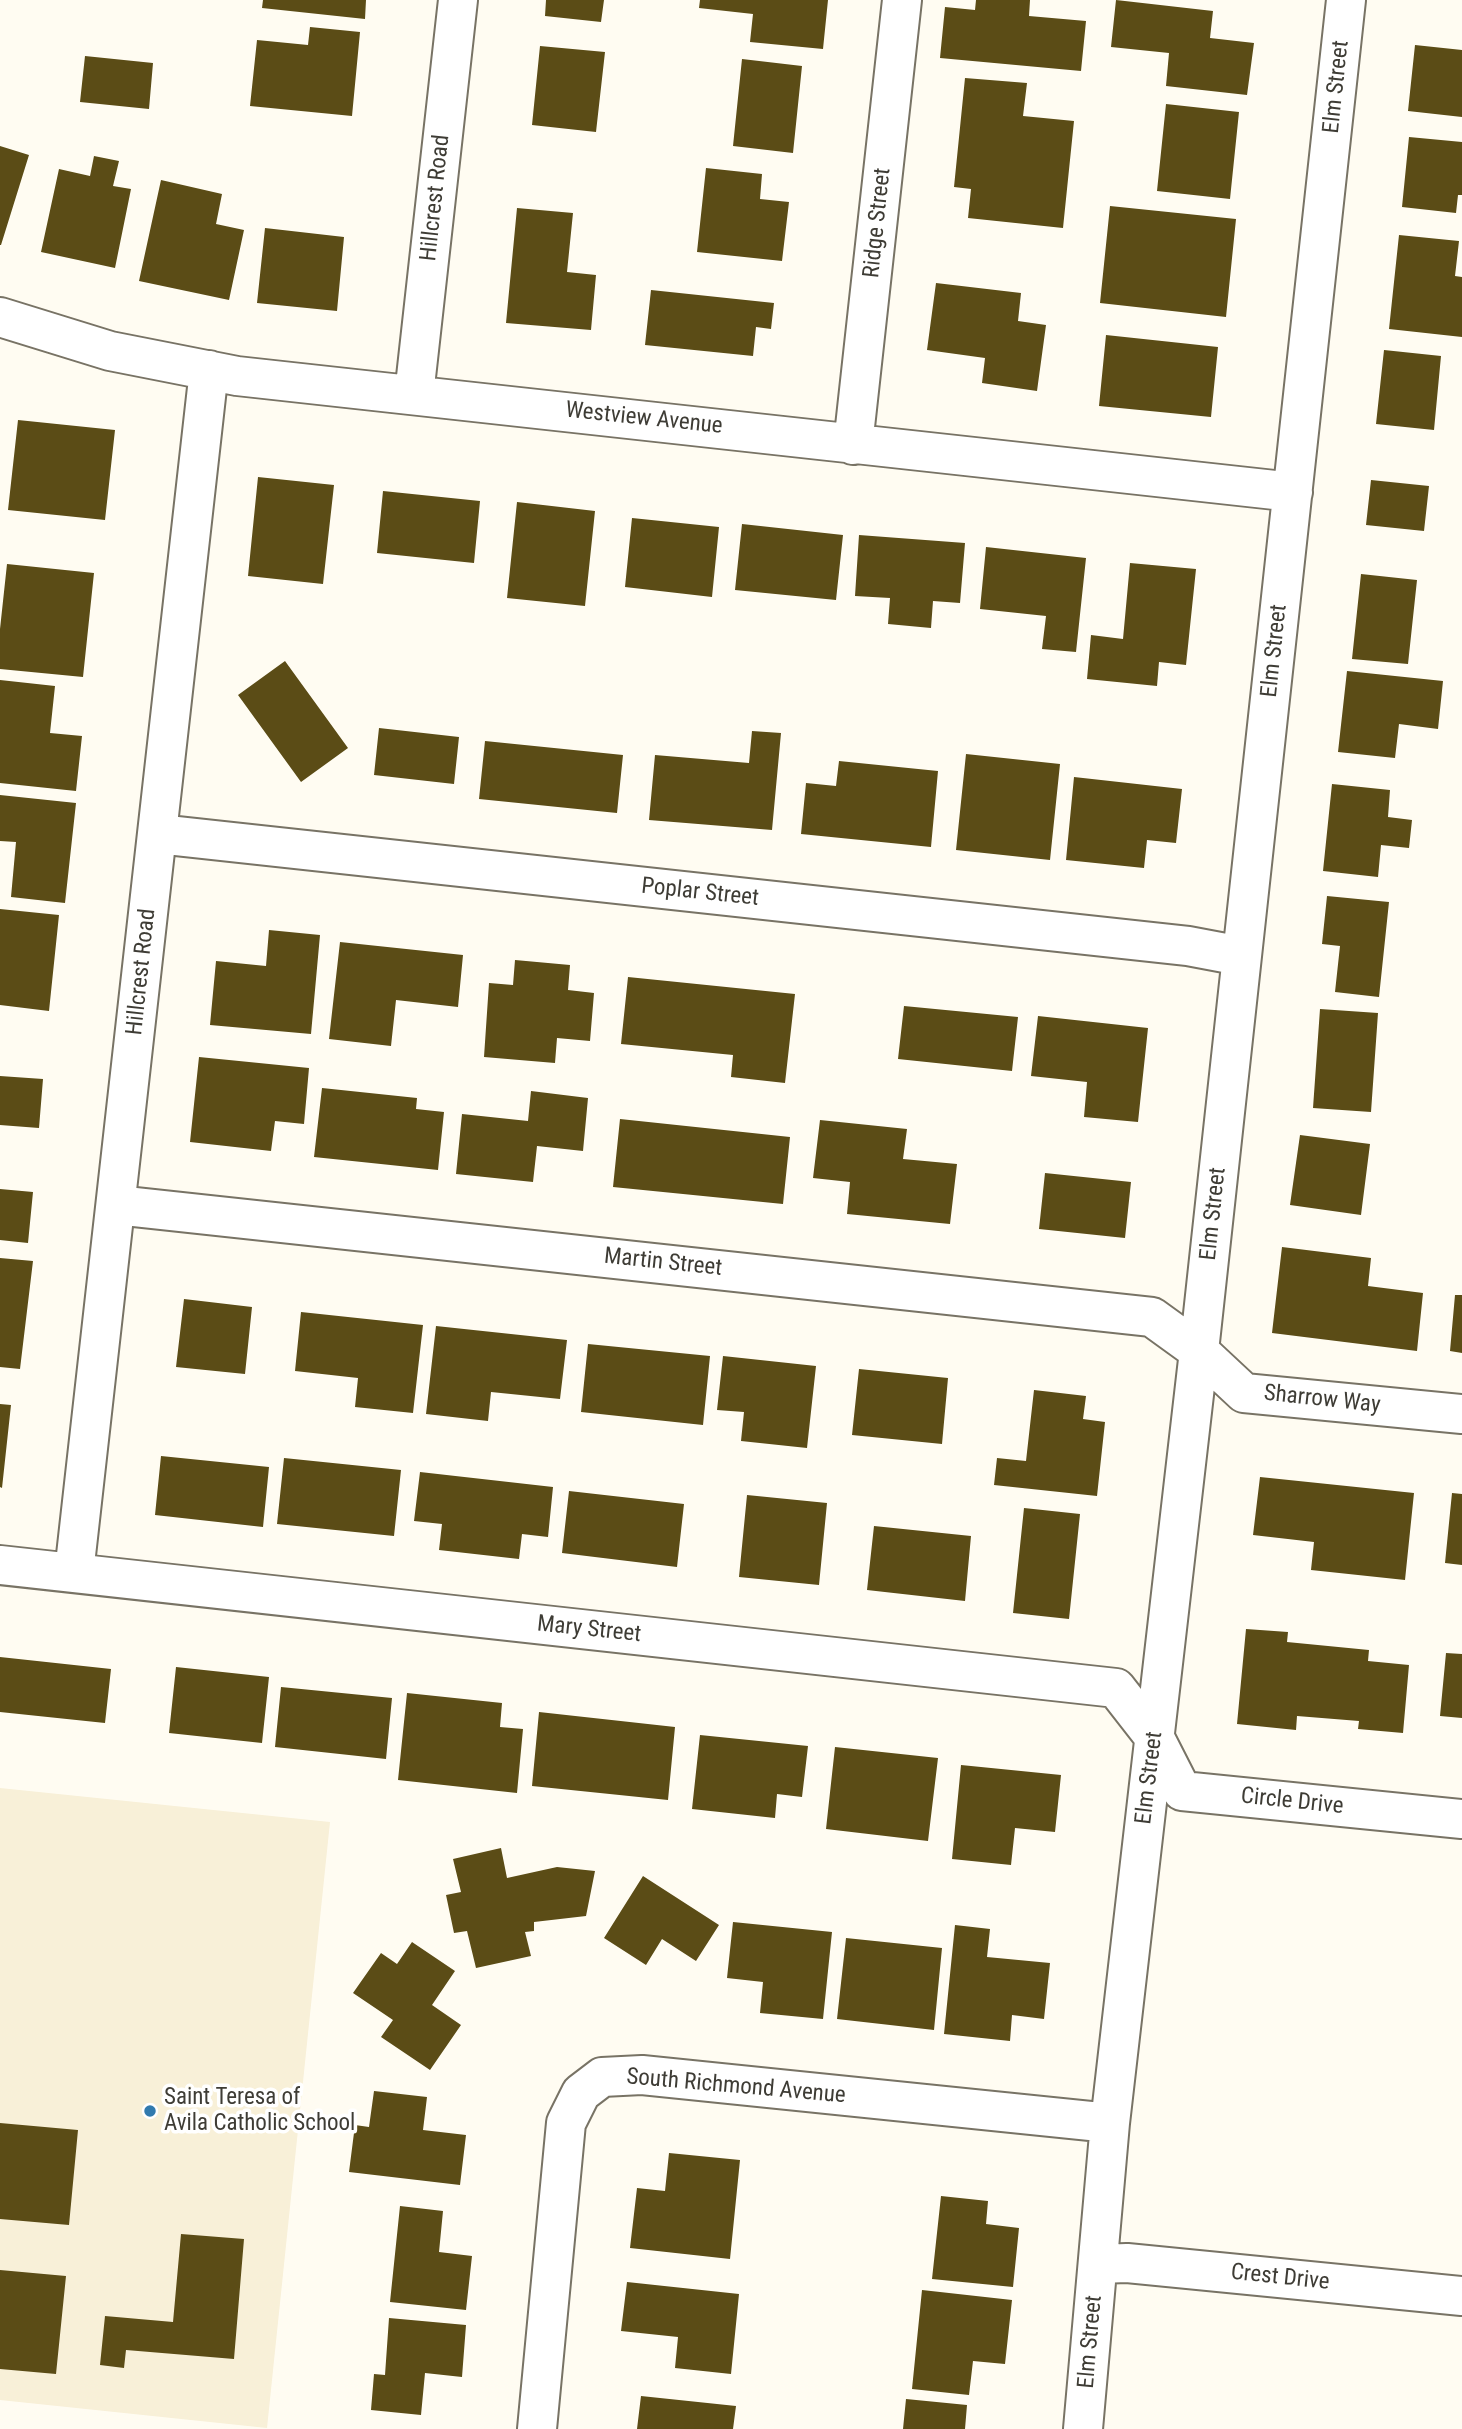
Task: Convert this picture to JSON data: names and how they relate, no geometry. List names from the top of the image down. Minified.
{"streets":{"street":["Elm Street","Hillcrest Road","Ridge Street","Westview Avenue","Poplar Street","Martin Street","Sharrow Way","Mary Street","Circle Drive","South Richmond Avenue","Crest Drive"]},"crossings":[["Elm Street","Westview Avenue"],["Elm Street","Poplar Street"],["Elm Street","Martin Street"],["Elm Street","Sharrow Way"],["Elm Street","Mary Street"],["Elm Street","Circle Drive"],["Elm Street","South Richmond Avenue"],["Elm Street","Crest Drive"],["Hillcrest Road","Westview Avenue"],["Hillcrest Road","Poplar Street"],["Hillcrest Road","Martin Street"],["Hillcrest Road","Mary Street"],["Ridge Street","Westview Avenue"],["Martin Street","Sharrow Way"],["Mary Street","Circle Drive"]],"places":["Saint Teresa of Avila Catholic School"]}
